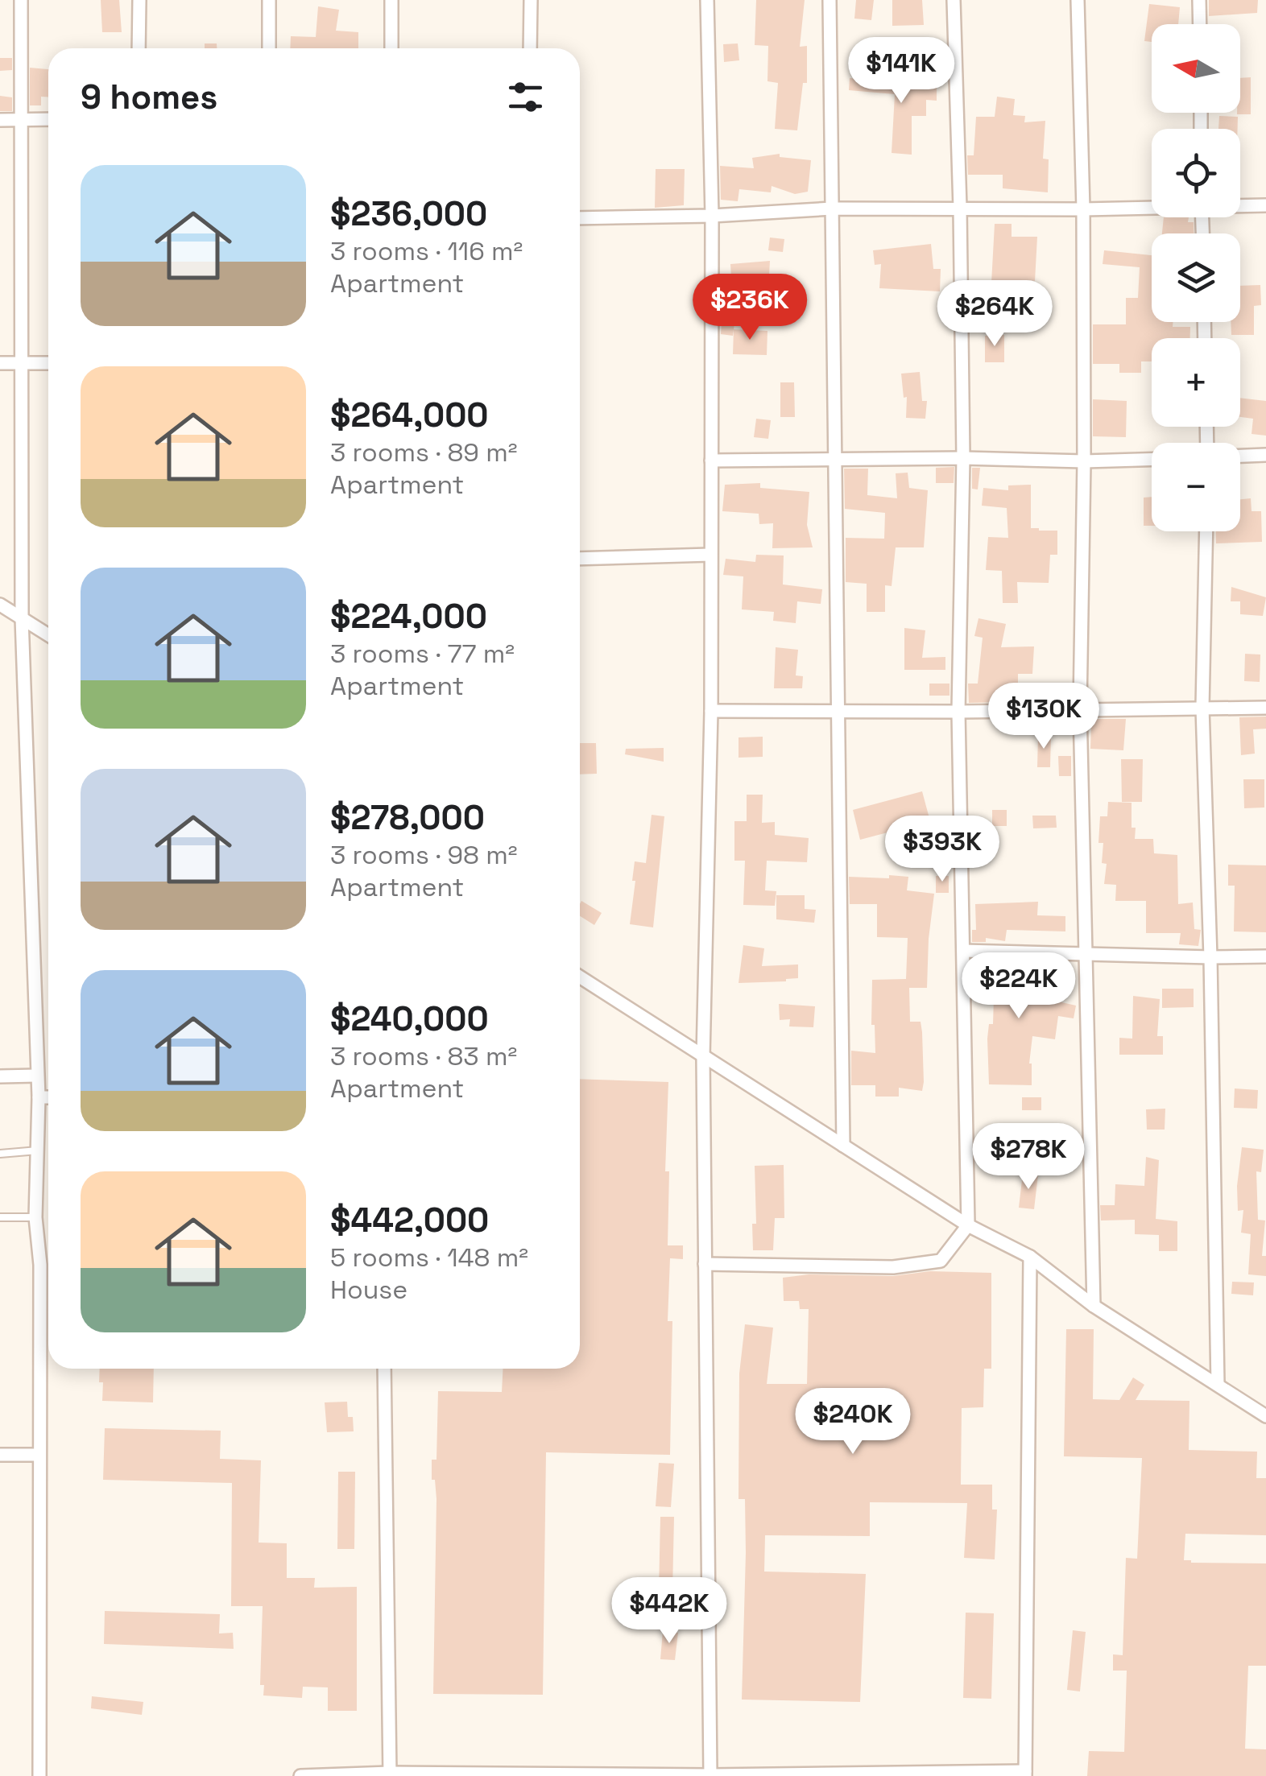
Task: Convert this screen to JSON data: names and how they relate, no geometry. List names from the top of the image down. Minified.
{"north":"left","page":{"map_buttons":["+","−"],"price":["$141K","$236K","$264K","$130K","$393K","$224K","$278K","$240K","$442K"],"heading":"9 homes","list":[{"name":"$236,000","note":"3 rooms · 116 m² · Apartment"},{"name":"$264,000","note":"3 rooms · 89 m² · Apartment"},{"name":"$224,000","note":"3 rooms · 77 m² · Apartment"},{"name":"$278,000","note":"3 rooms · 98 m² · Apartment"},{"name":"$240,000","note":"3 rooms · 83 m² · Apartment"},{"name":"$442,000","note":"5 rooms · 148 m² · House"}]}}
